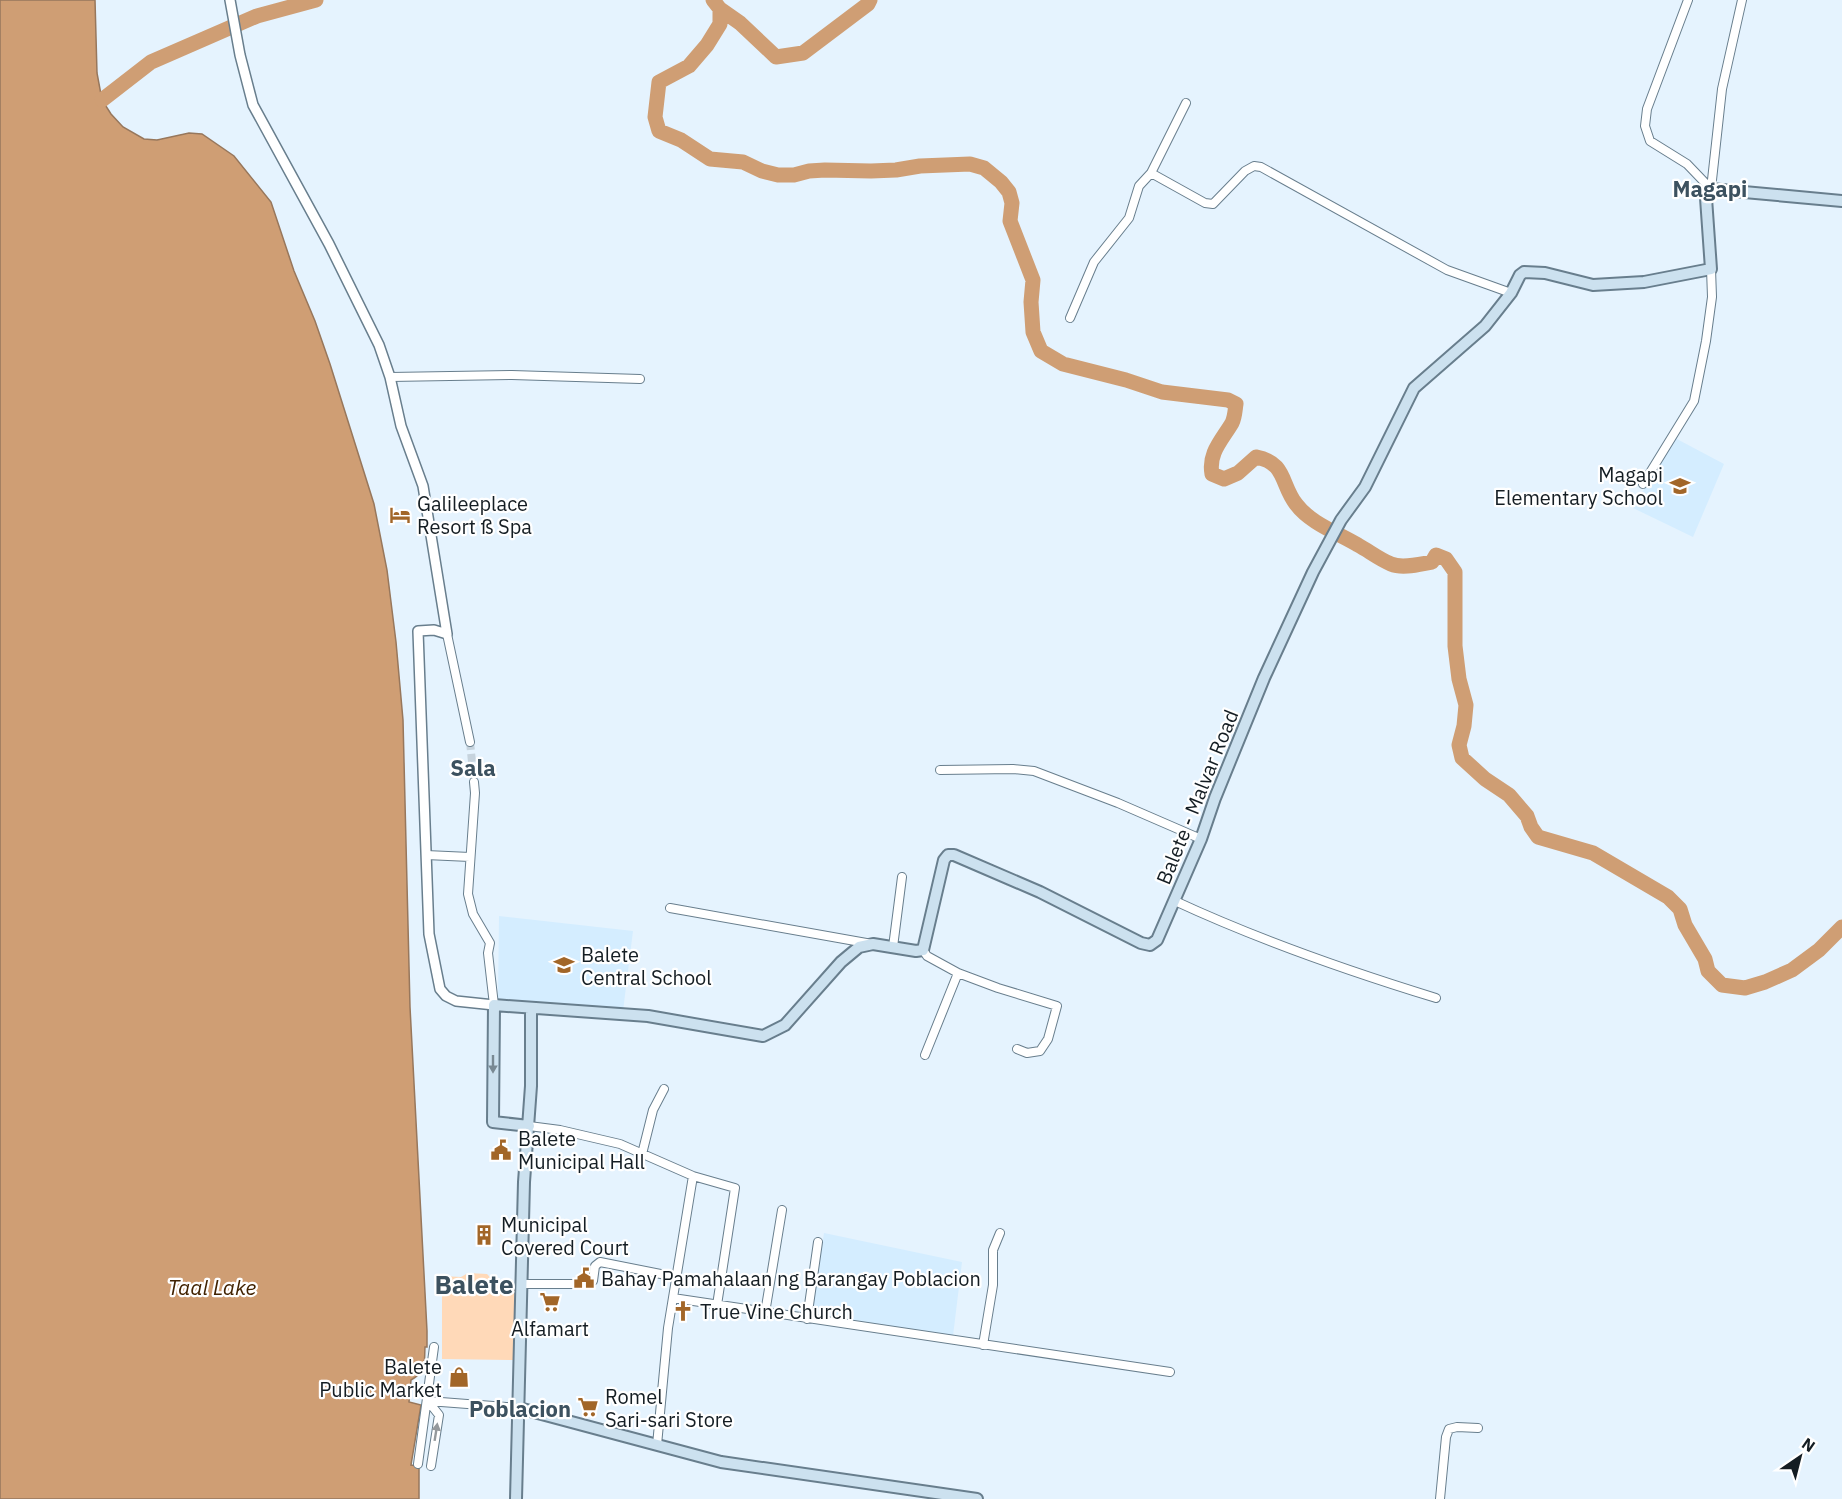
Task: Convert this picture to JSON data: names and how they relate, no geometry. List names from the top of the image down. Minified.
{"streets":{"main road":["Balete - Malvar Road"]},"districts":["Magapi","Sala","Balete","Poblacion"],"water":["Taal Lake"],"places":{"school or university":["Magapi Elementary School","Balete Central School"],"hotel":["Galileeplace Resort ß Spa"],"public building":["Balete Municipal Hall","Bahay Pamahalaan ng Barangay Poblacion"],"building":["Municipal Covered Court"],"supermarket":["Alfamart","Romel Sari-sari Store"],"church":["True Vine Church"],"shop":["Balete Public Market"]},"north":"top right"}
